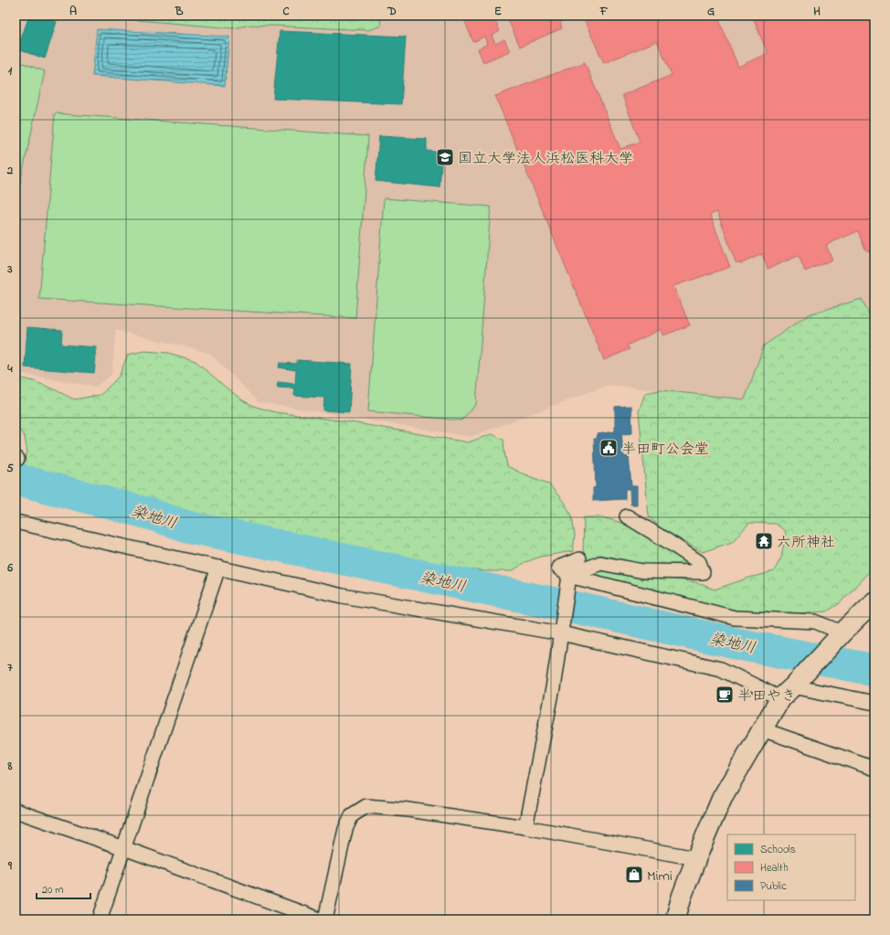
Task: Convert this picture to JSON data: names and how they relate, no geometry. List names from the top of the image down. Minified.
{"water":["染地川"],"places":{"school or university":["国立大学法人浜松医科大学"],"public building":["半田町公会堂"],"temple":["六所神社"],"cafe":["半田やき"],"shop":["Mimi"]},"legend":["Schools","Health","Public"],"scale_bar":"20 m","grid":{"columns":["A","B","C","D","E","F","G","H"],"rows":["1","2","3","4","5","6","7","8","9"]}}
